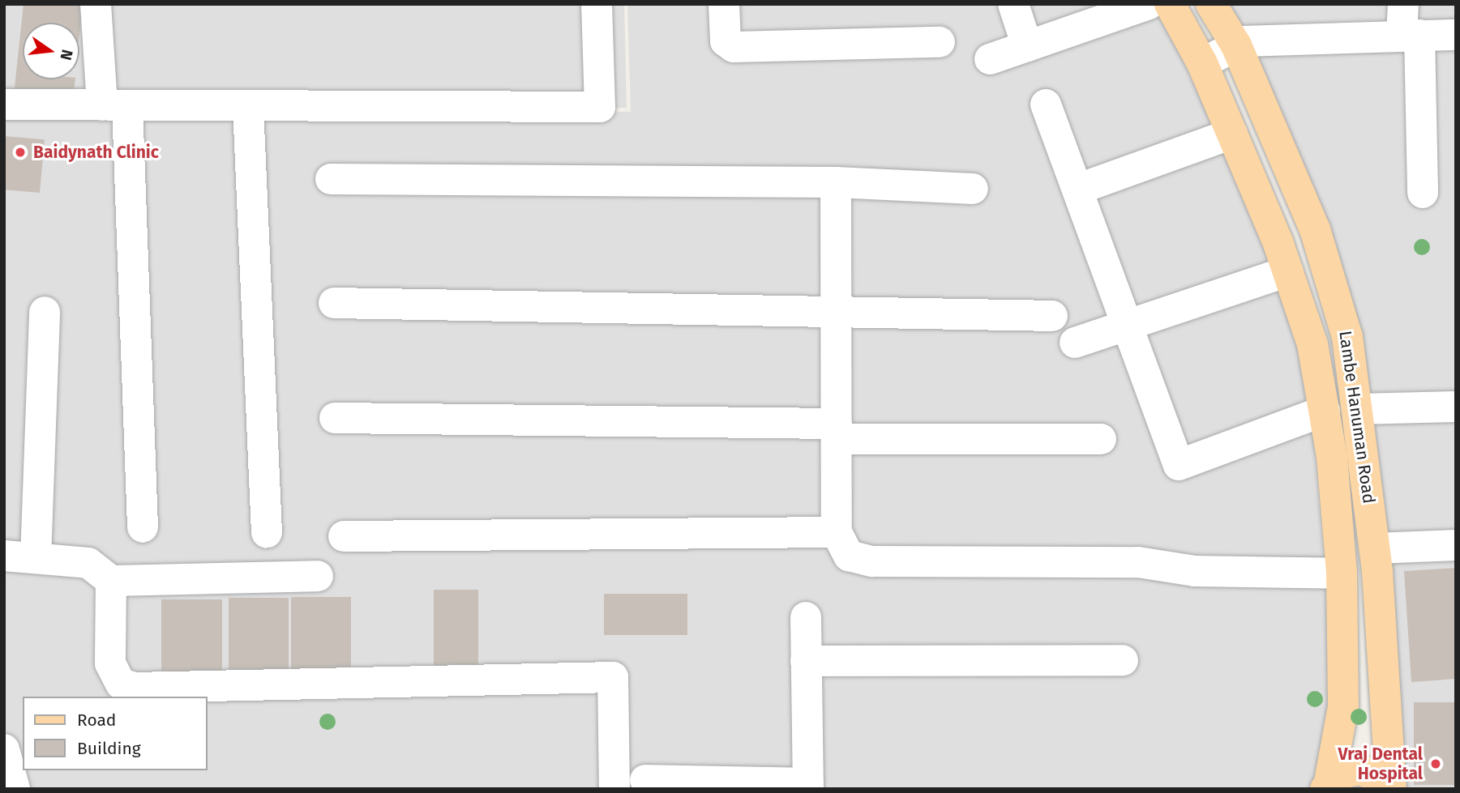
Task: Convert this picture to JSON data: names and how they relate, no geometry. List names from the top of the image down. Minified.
{"streets":{"main road":["Lambe Hanuman Road"]},"places":["Baidynath Clinic","Vraj Dental Hospital"],"legend":["Road","Building"],"north":"right"}
